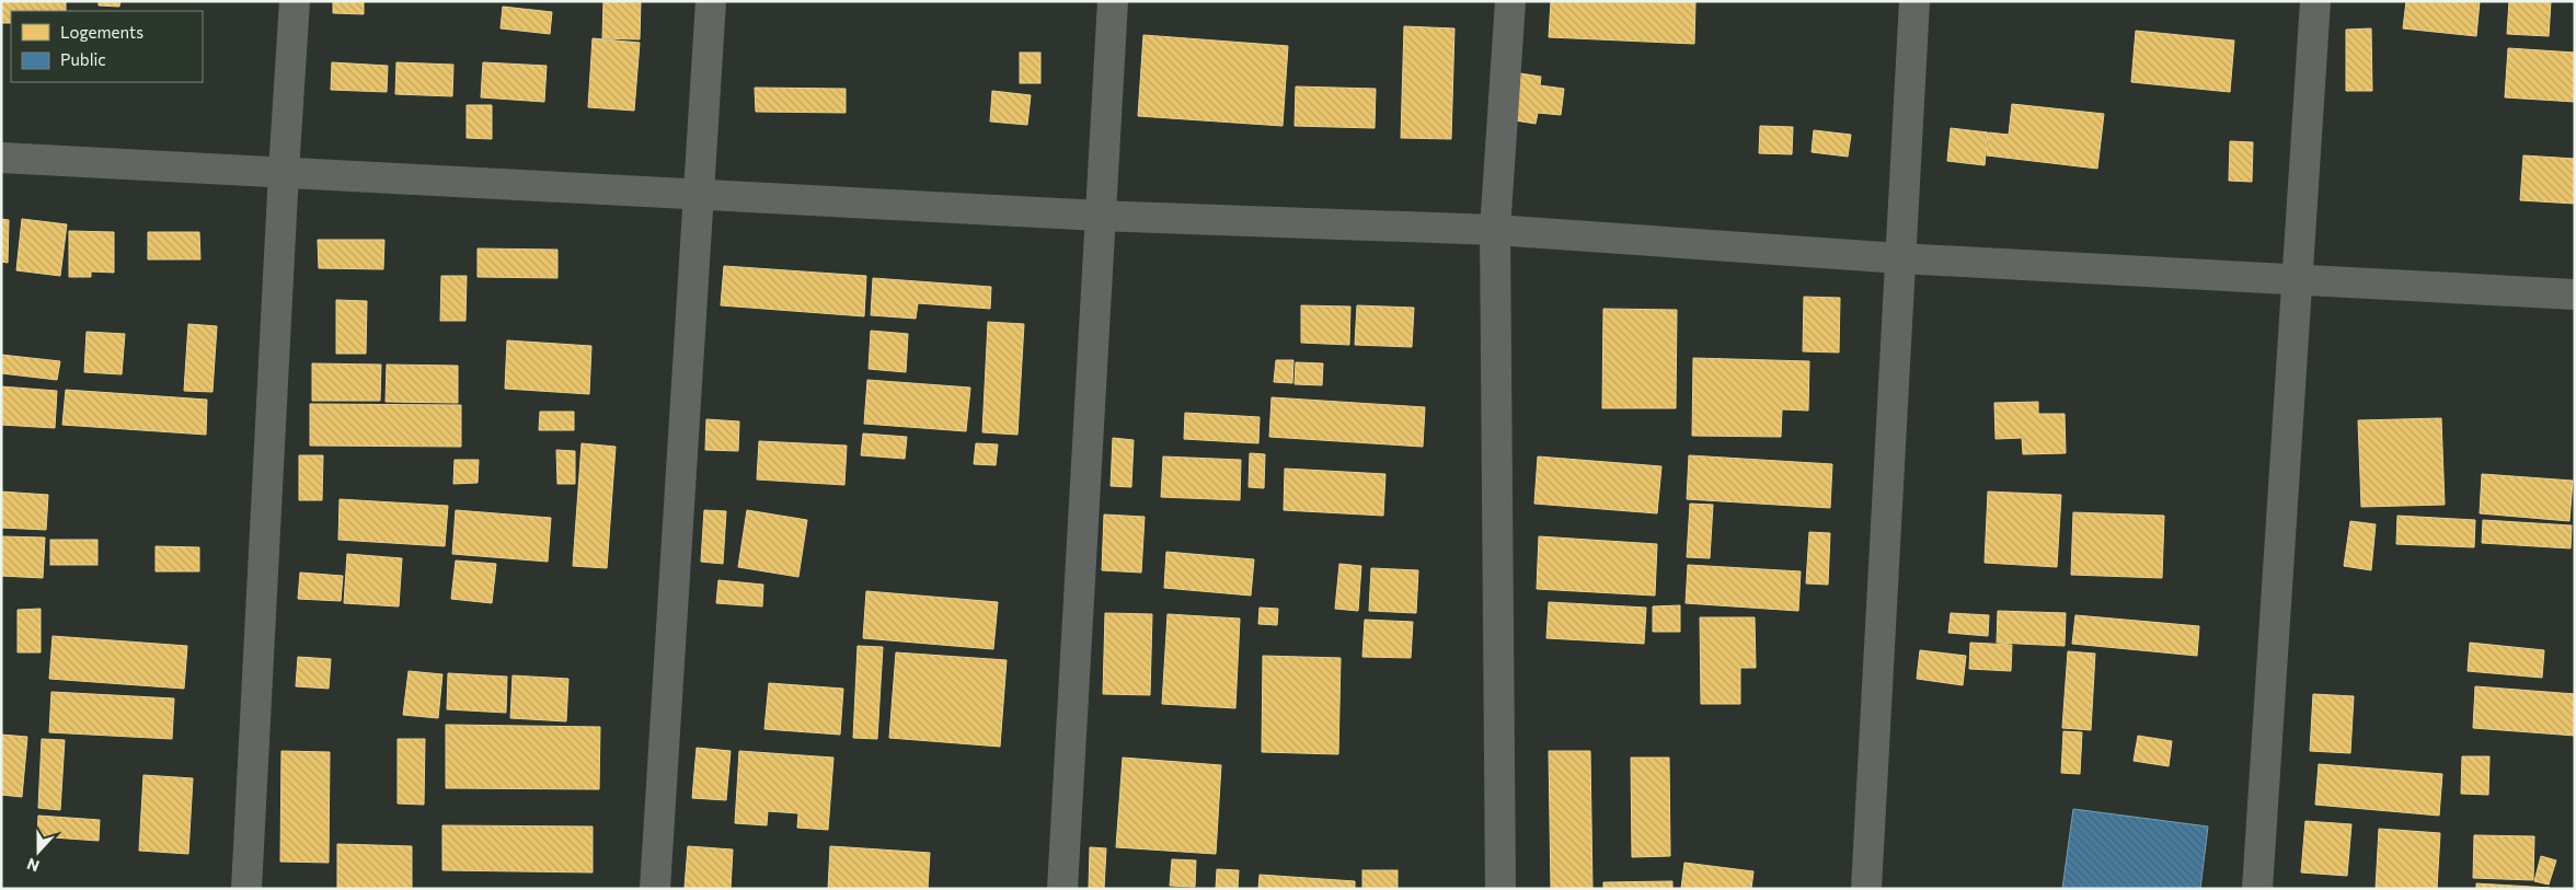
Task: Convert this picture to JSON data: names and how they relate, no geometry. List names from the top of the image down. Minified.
{"legend":["Logements","Public"],"north":"bottom"}
